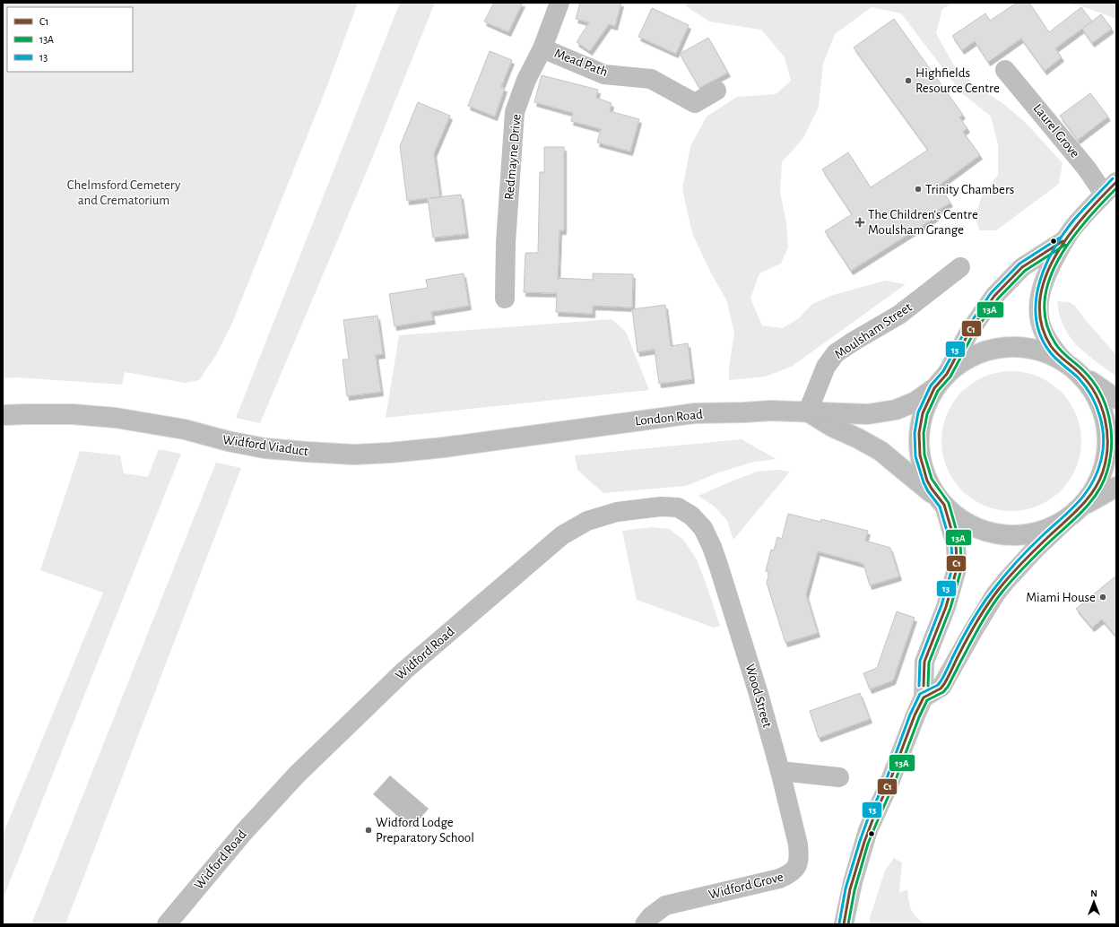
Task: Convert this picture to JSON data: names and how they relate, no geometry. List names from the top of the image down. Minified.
{"streets":{"main road":["London Road","Widford Viaduct"],"street":["Mead Path","Laurel Grove","Redmayne Drive","Moulsham Street","Widford Road","Wood Street","Widford Grove"]},"crossings":[["Mead Path","Redmayne Drive"],["Moulsham Street","London Road"],["London Road","Widford Viaduct"],["Widford Road","Wood Street"],["Wood Street","Widford Grove"]],"parks":["Chelmsford Cemetery and Crematorium"],"places":{"other":["Highfields Resource Centre","Trinity Chambers","Miami House","Widford Lodge Preparatory School"],"health":["The Children's Centre Moulsham Grange"]},"lines":["transit line 13","transit line C1","transit line 13A"],"legend":["C1","13A","13"],"north":"top"}
